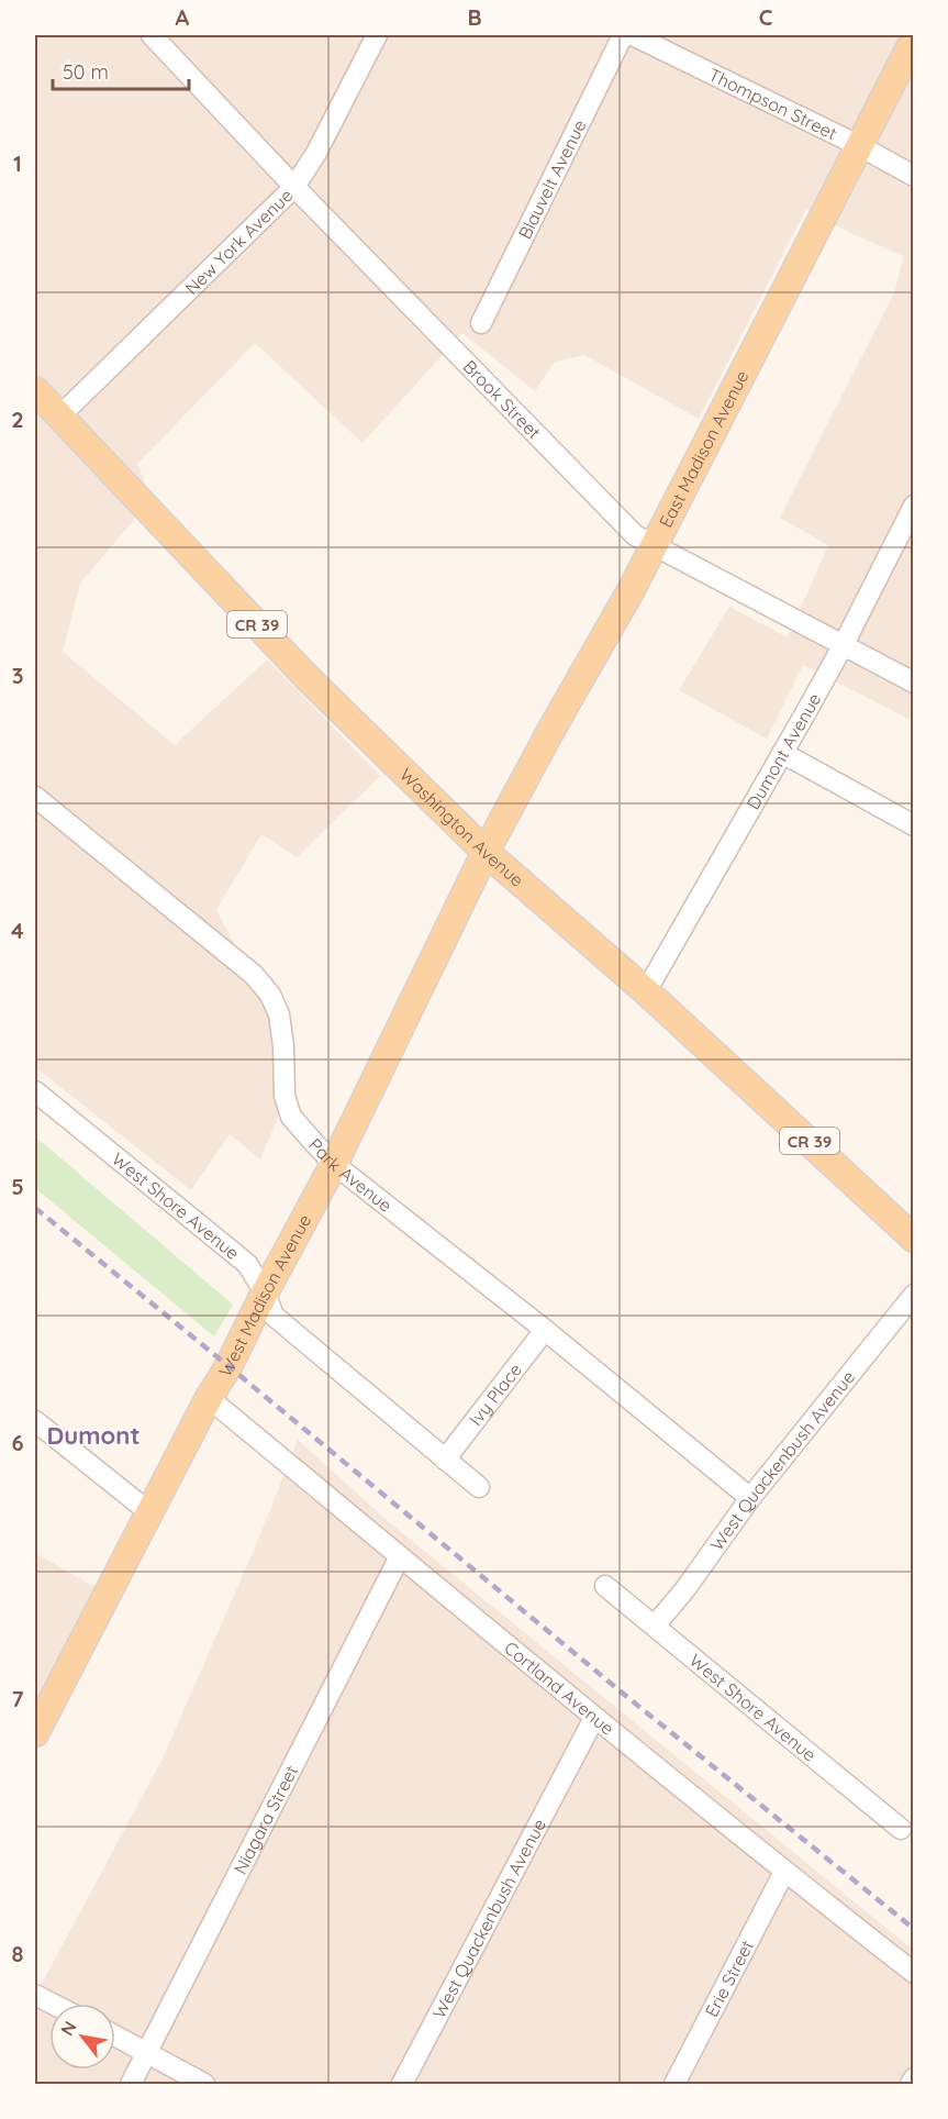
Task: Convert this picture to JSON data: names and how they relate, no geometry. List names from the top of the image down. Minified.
{"streets":{"main road":["East Madison Avenue","CR 39","Washington Avenue","West Madison Avenue"],"street":["Thompson Street","Blauvelt Avenue","New York Avenue","Brook Street","Dumont Avenue","Park Avenue","West Shore Avenue","Ivy Place","West Quackenbush Avenue","Cortland Avenue","Niagara Street","Erie Street"]},"crossings":[["Thompson Street","East Madison Avenue"],["New York Avenue","Brook Street"],["New York Avenue","Washington Avenue"],["Brook Street","East Madison Avenue"],["Brook Street","Dumont Avenue"],["East Madison Avenue","Washington Avenue"],["East Madison Avenue","West Madison Avenue"],["Dumont Avenue","Washington Avenue"],["Washington Avenue","West Madison Avenue"],["Park Avenue","West Madison Avenue"],["Park Avenue","Ivy Place"],["Park Avenue","West Quackenbush Avenue"],["West Shore Avenue","West Madison Avenue"],["West Shore Avenue","Ivy Place"],["West Shore Avenue","West Quackenbush Avenue"],["West Madison Avenue","Cortland Avenue"],["West Quackenbush Avenue","Cortland Avenue"],["Cortland Avenue","Niagara Street"],["Cortland Avenue","Erie Street"]],"districts":["Dumont"],"scale_bar":"50 m","north":"top left","grid":{"columns":["A","B","C"],"rows":["1","2","3","4","5","6","7","8"]}}
